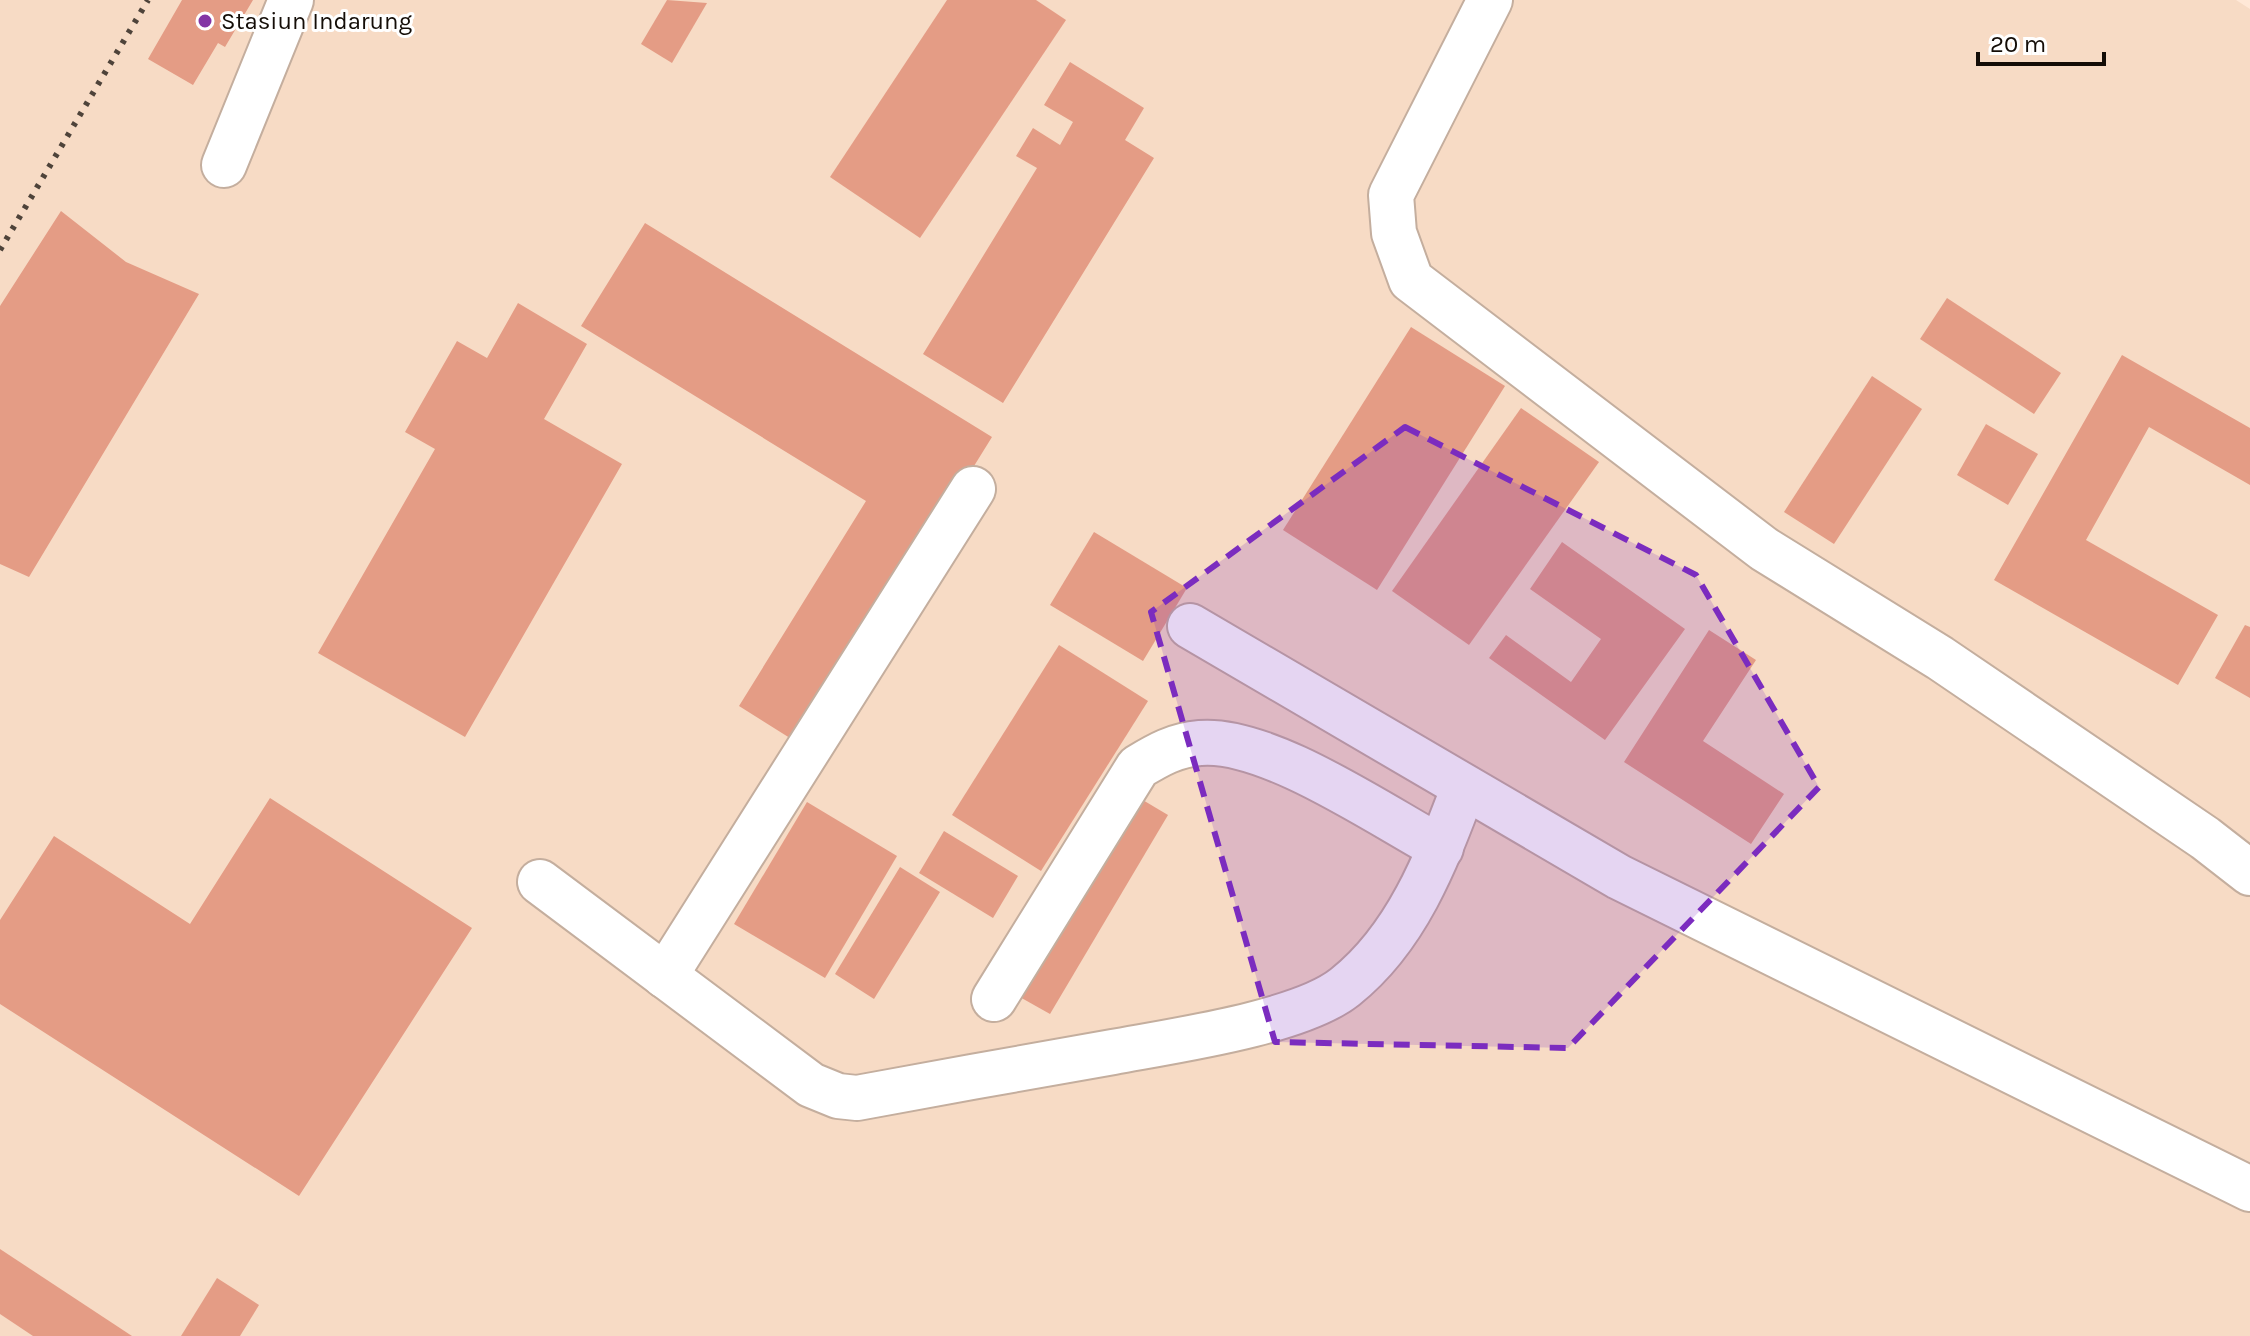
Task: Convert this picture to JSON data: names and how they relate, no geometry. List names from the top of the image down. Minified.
{"places":["Stasiun Indarung"],"scale_bar":"20 m"}
